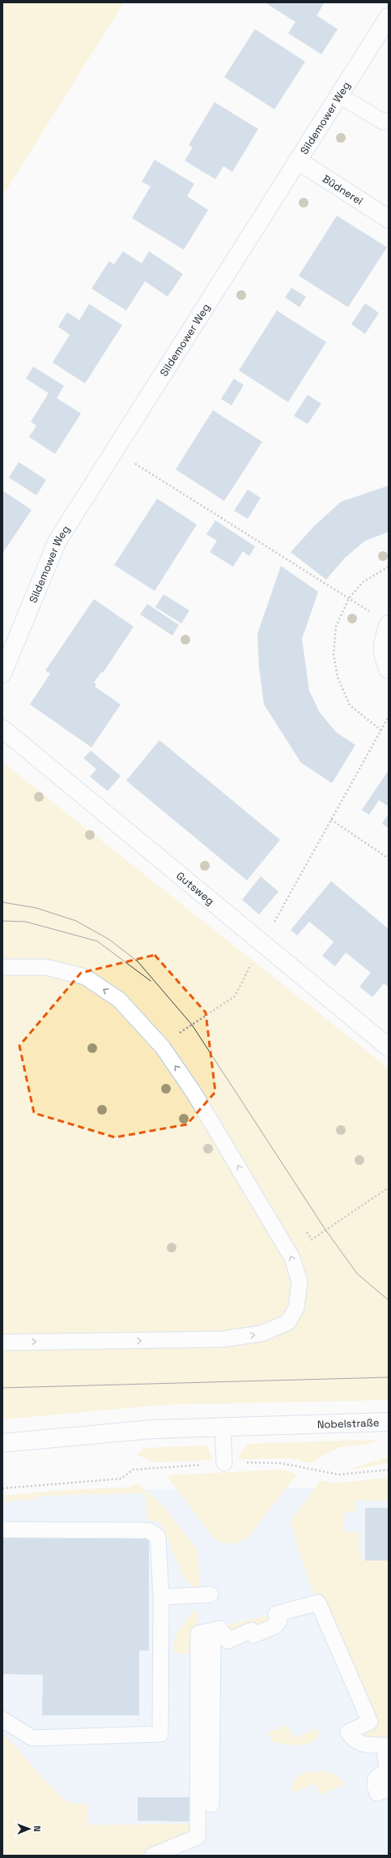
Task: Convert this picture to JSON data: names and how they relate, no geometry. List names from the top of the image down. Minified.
{"streets":{"street":["Sildemower Weg","Büdnerei","Gutsweg","Nobelstraße"]},"crossings":[["Sildemower Weg","Büdnerei"]],"north":"right"}
